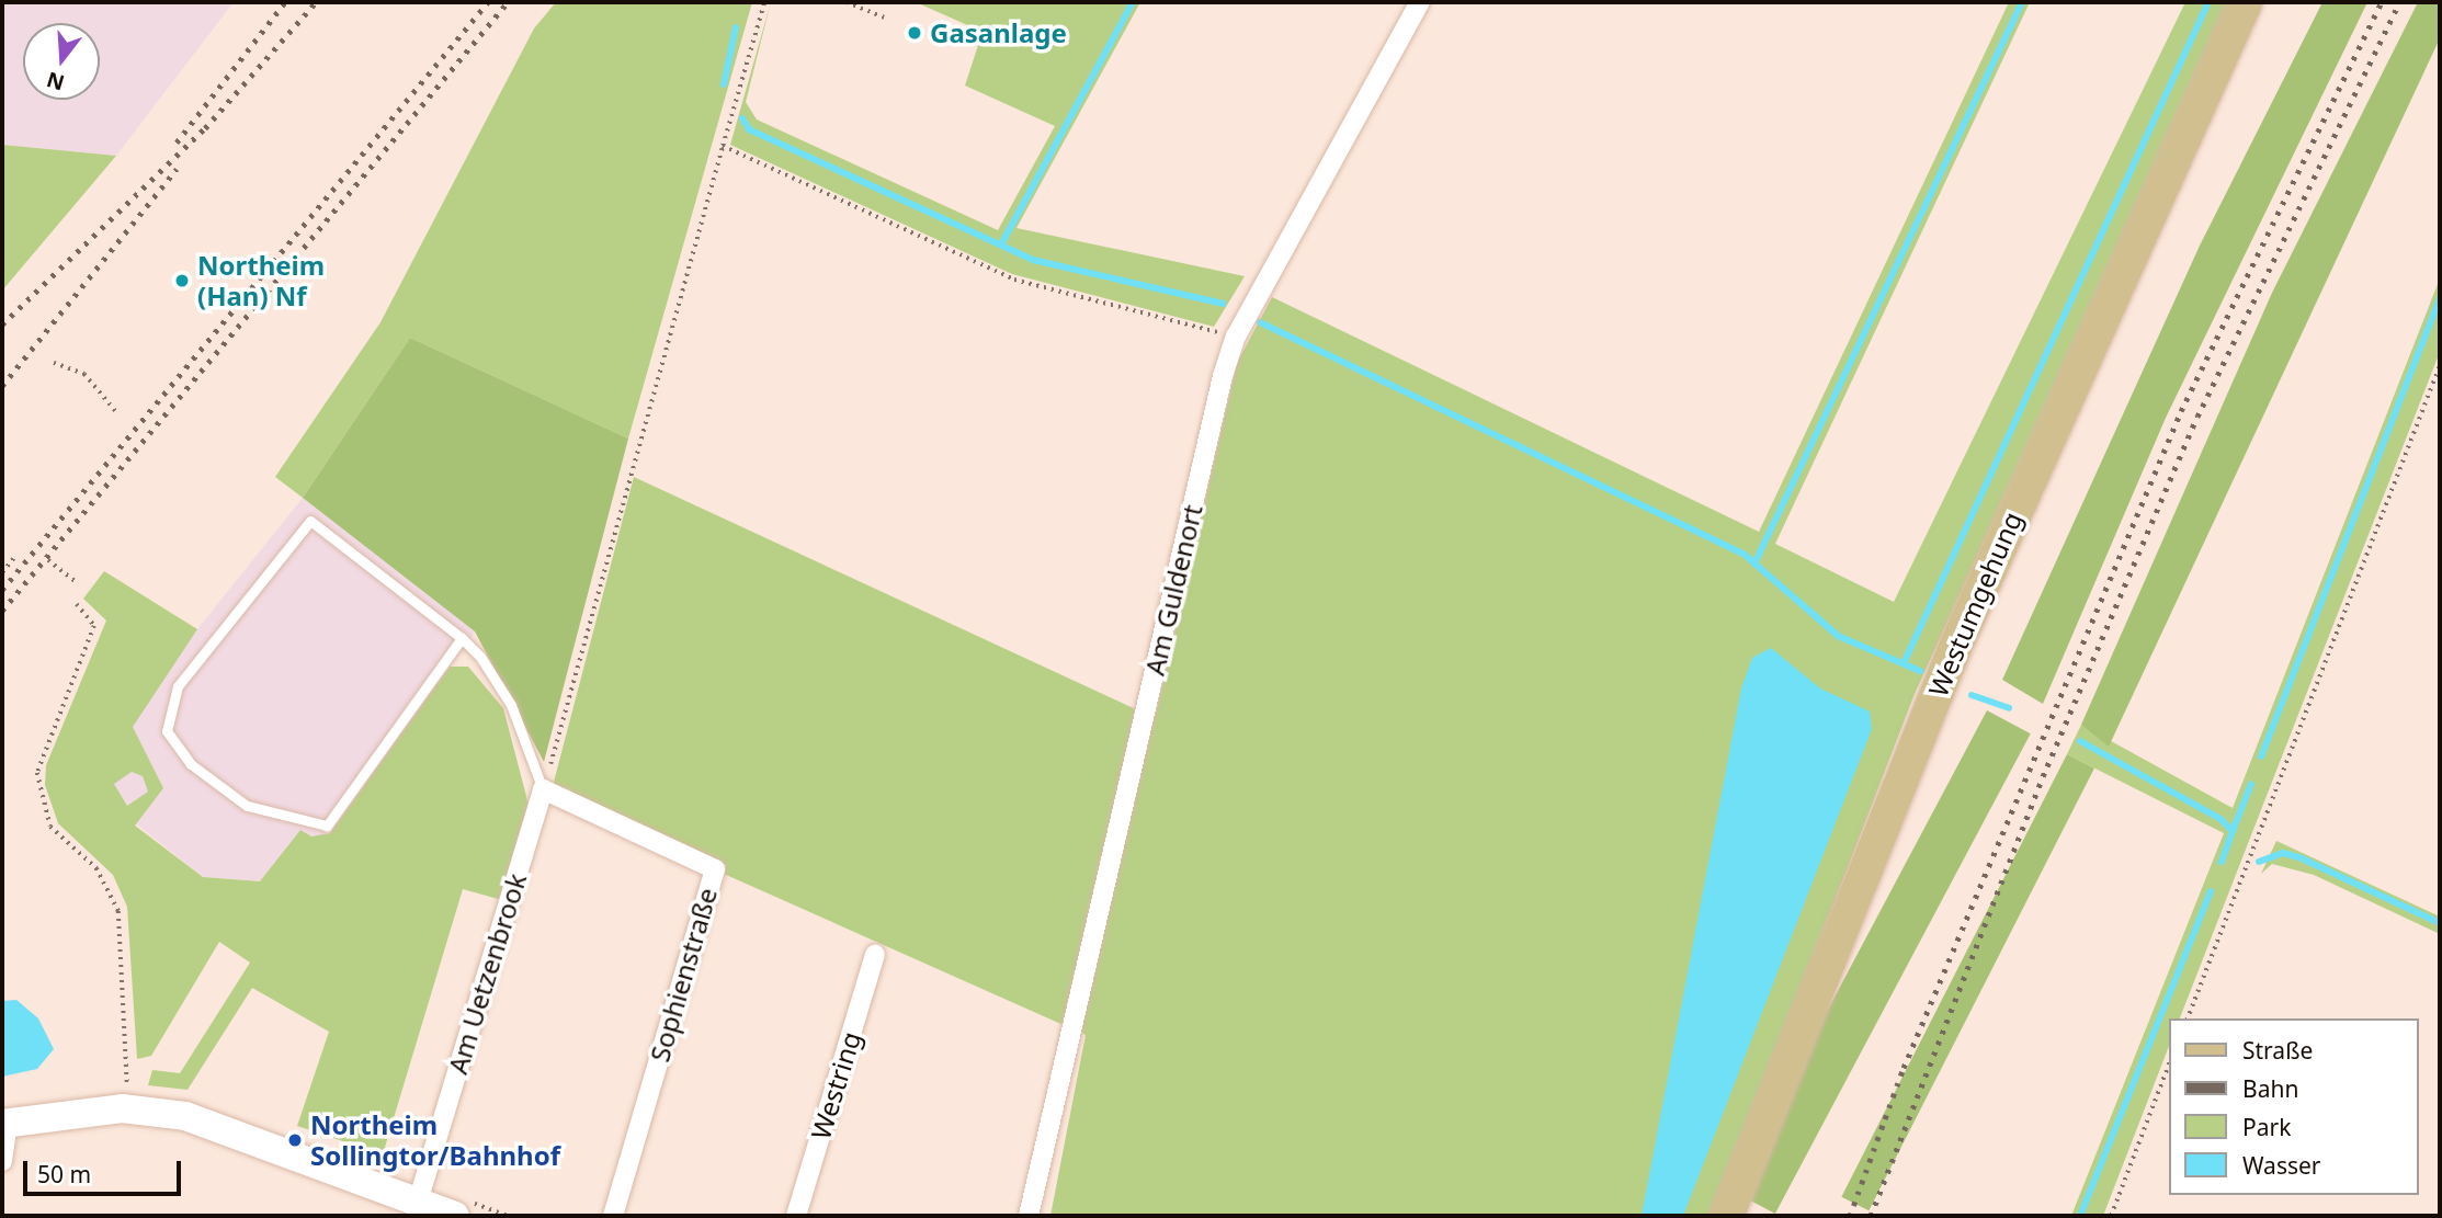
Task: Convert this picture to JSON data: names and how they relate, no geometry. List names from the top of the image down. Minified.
{"streets":{"main road":["Westumgehung"],"street":["Am Guldenort","Am Uetzenbrook","Sophienstraße","Westring"]},"crossings":[["Am Uetzenbrook","Sophienstraße"]],"places":["Gasanlage","Northeim (Han) Nf","Northeim Sollingtor/Bahnhof"],"legend":["Straße","Bahn","Park","Wasser"],"scale_bar":"50 m","north":"bottom"}
